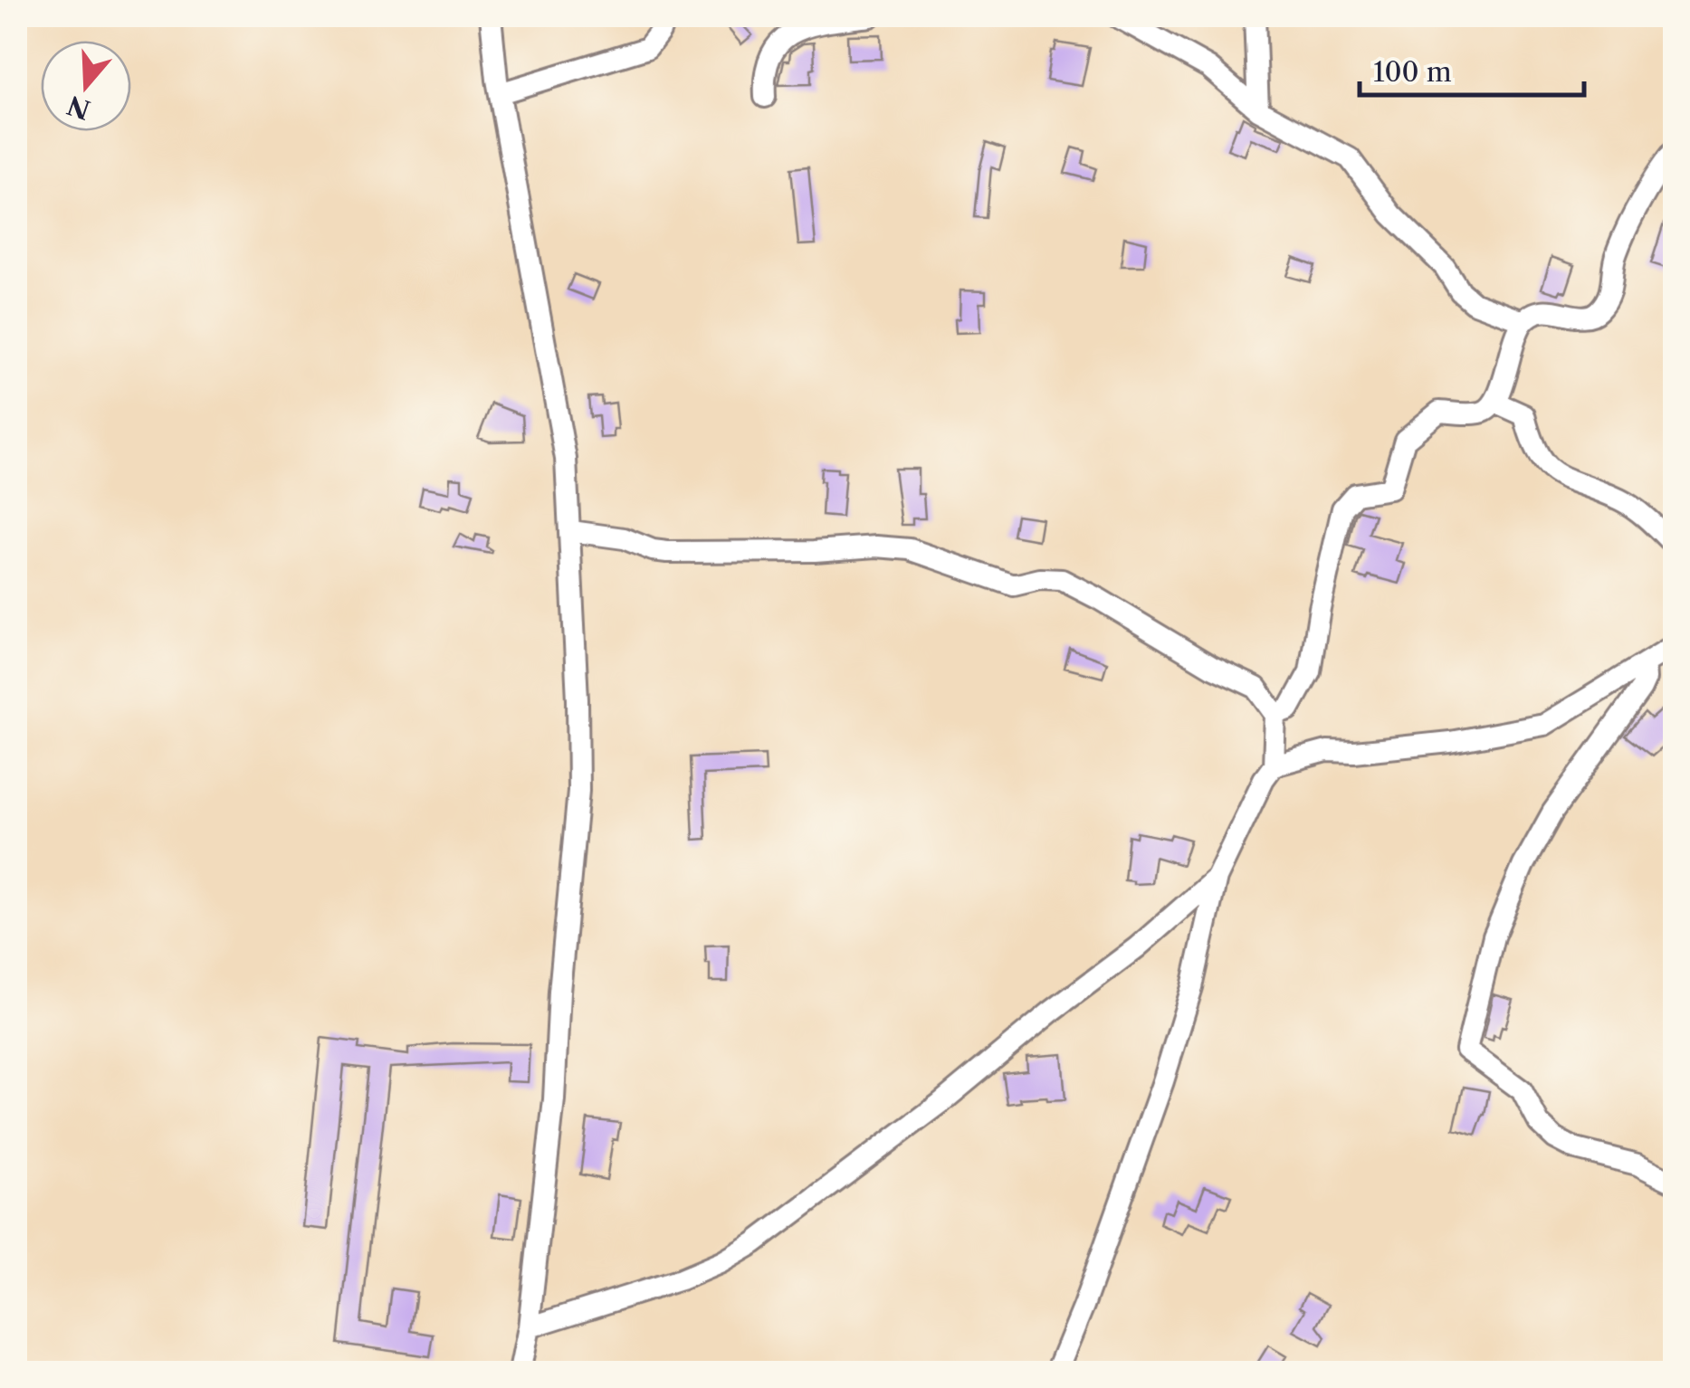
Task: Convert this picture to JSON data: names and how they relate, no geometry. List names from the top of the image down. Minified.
{"scale_bar":"100 m","north":"bottom"}
